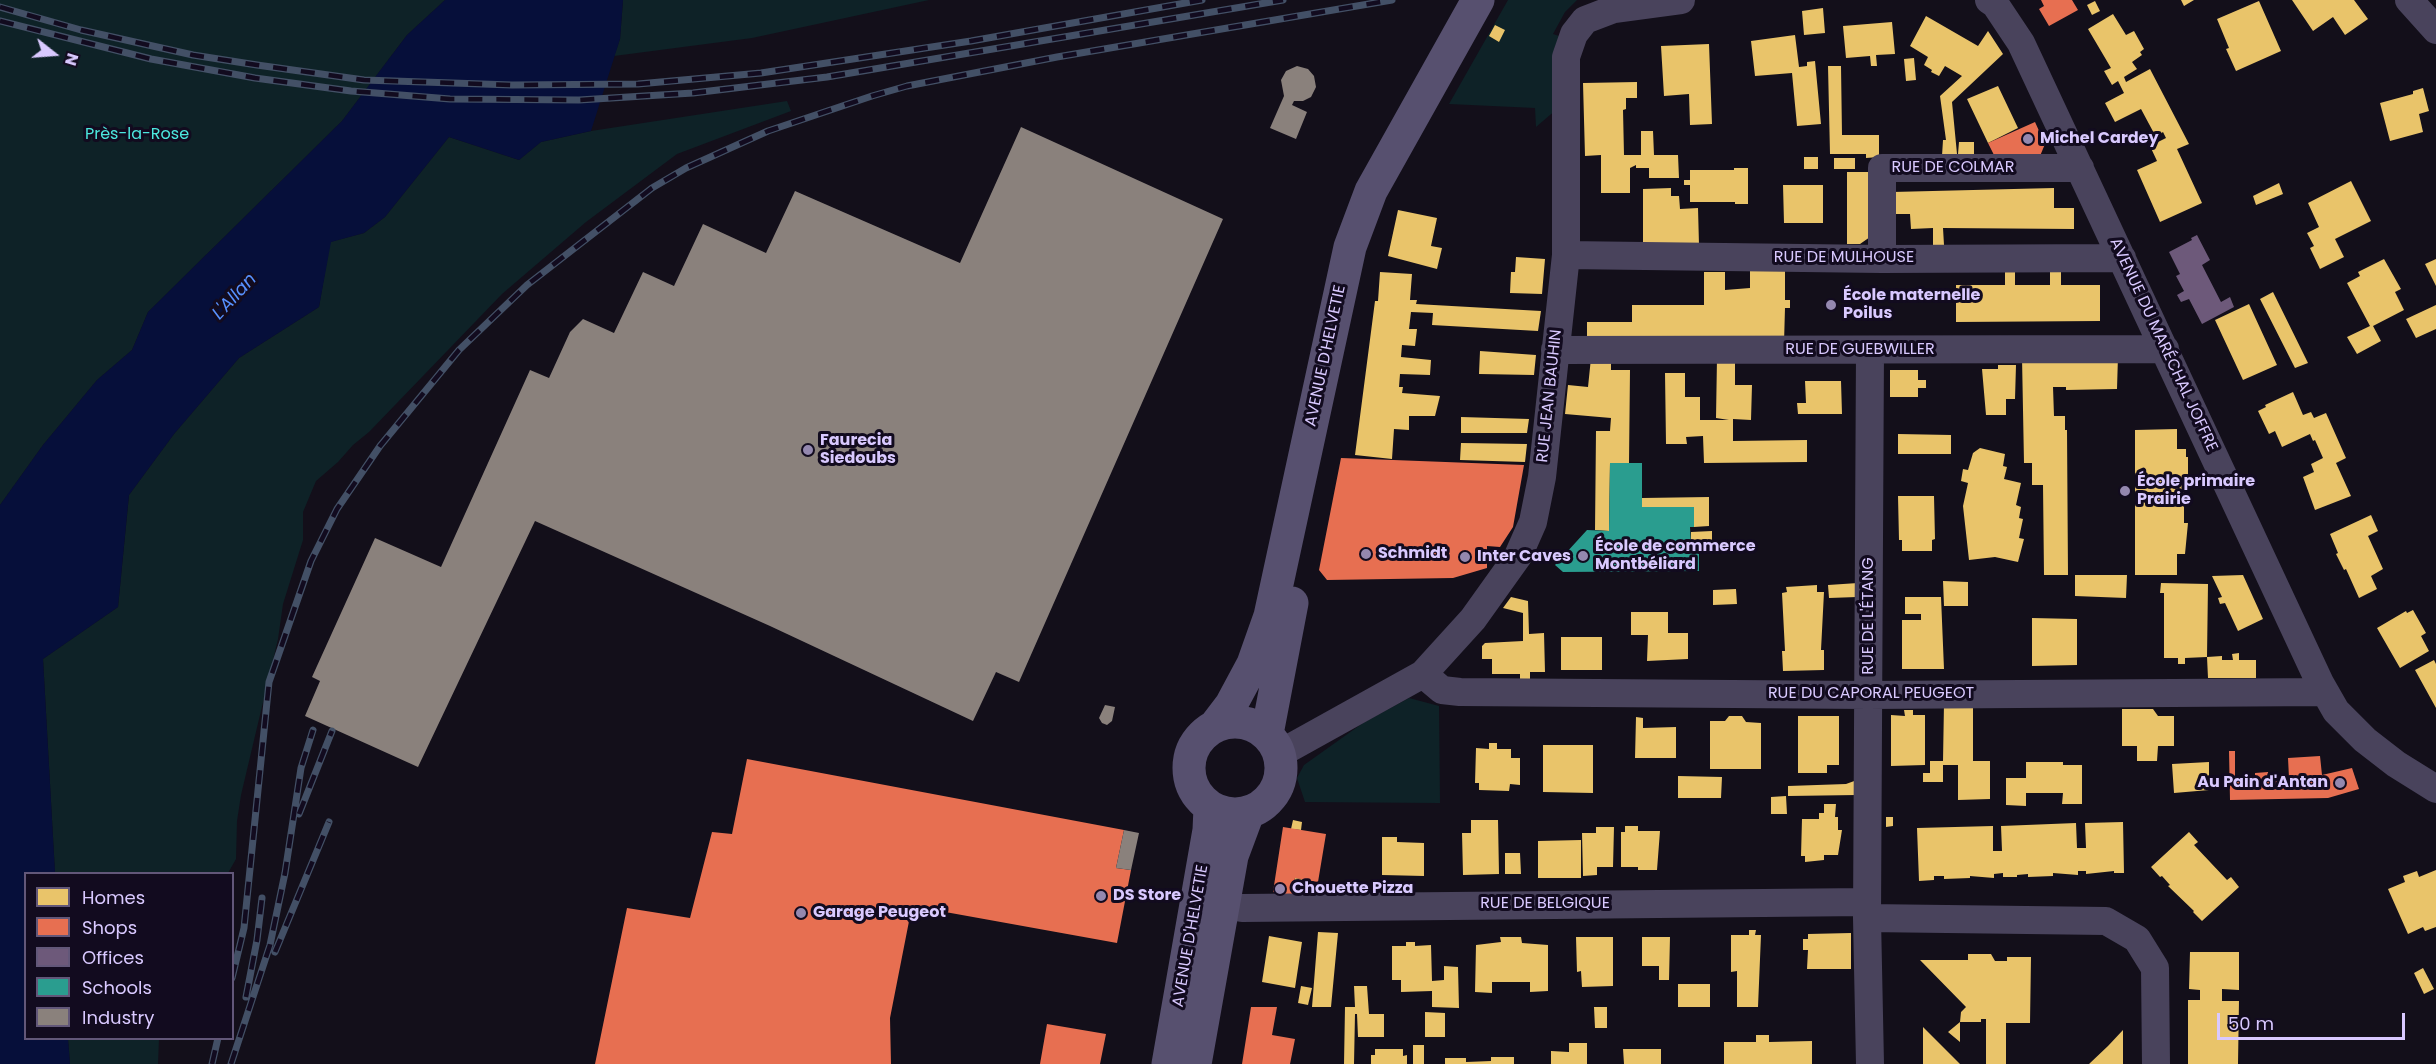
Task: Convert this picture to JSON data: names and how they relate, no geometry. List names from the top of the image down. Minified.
{"streets":{"main road":["AVENUE D'HELVETIE"],"street":["RUE DE COLMAR","RUE DE MULHOUSE","AVENUE DU MARÉCHAL JOFFRE","RUE DE GUEBWILLER","RUE JEAN BAUHIN","RUE DE L'ÉTANG","RUE DU CAPORAL PEUGEOT","RUE DE BELGIQUE"]},"crossings":[["RUE DE COLMAR","RUE DE MULHOUSE"],["RUE DE COLMAR","AVENUE DU MARÉCHAL JOFFRE"],["RUE DE MULHOUSE","AVENUE DU MARÉCHAL JOFFRE"],["RUE DE MULHOUSE","RUE JEAN BAUHIN"],["AVENUE DU MARÉCHAL JOFFRE","RUE DE GUEBWILLER"],["AVENUE DU MARÉCHAL JOFFRE","RUE DU CAPORAL PEUGEOT"],["RUE DE GUEBWILLER","RUE JEAN BAUHIN"],["RUE DE GUEBWILLER","RUE DE L'ÉTANG"],["AVENUE D'HELVETIE","RUE JEAN BAUHIN"],["AVENUE D'HELVETIE","RUE DE BELGIQUE"],["RUE JEAN BAUHIN","RUE DU CAPORAL PEUGEOT"],["RUE DE L'ÉTANG","RUE DU CAPORAL PEUGEOT"],["RUE DE L'ÉTANG","RUE DE BELGIQUE"]],"water":["L'Allan"],"parks":["Près-la-Rose"],"places":["Michel Cardey","École maternelle Poilus","Faurecia Siedoubs","École primaire Prairie","Schmidt","École de commerce Montbéliard","Inter Caves","Au Pain d'Antan","Chouette Pizza","DS Store","Garage Peugeot"],"legend":["Homes","Shops","Offices","Schools","Industry"],"scale_bar":"50 m","north":"right"}
